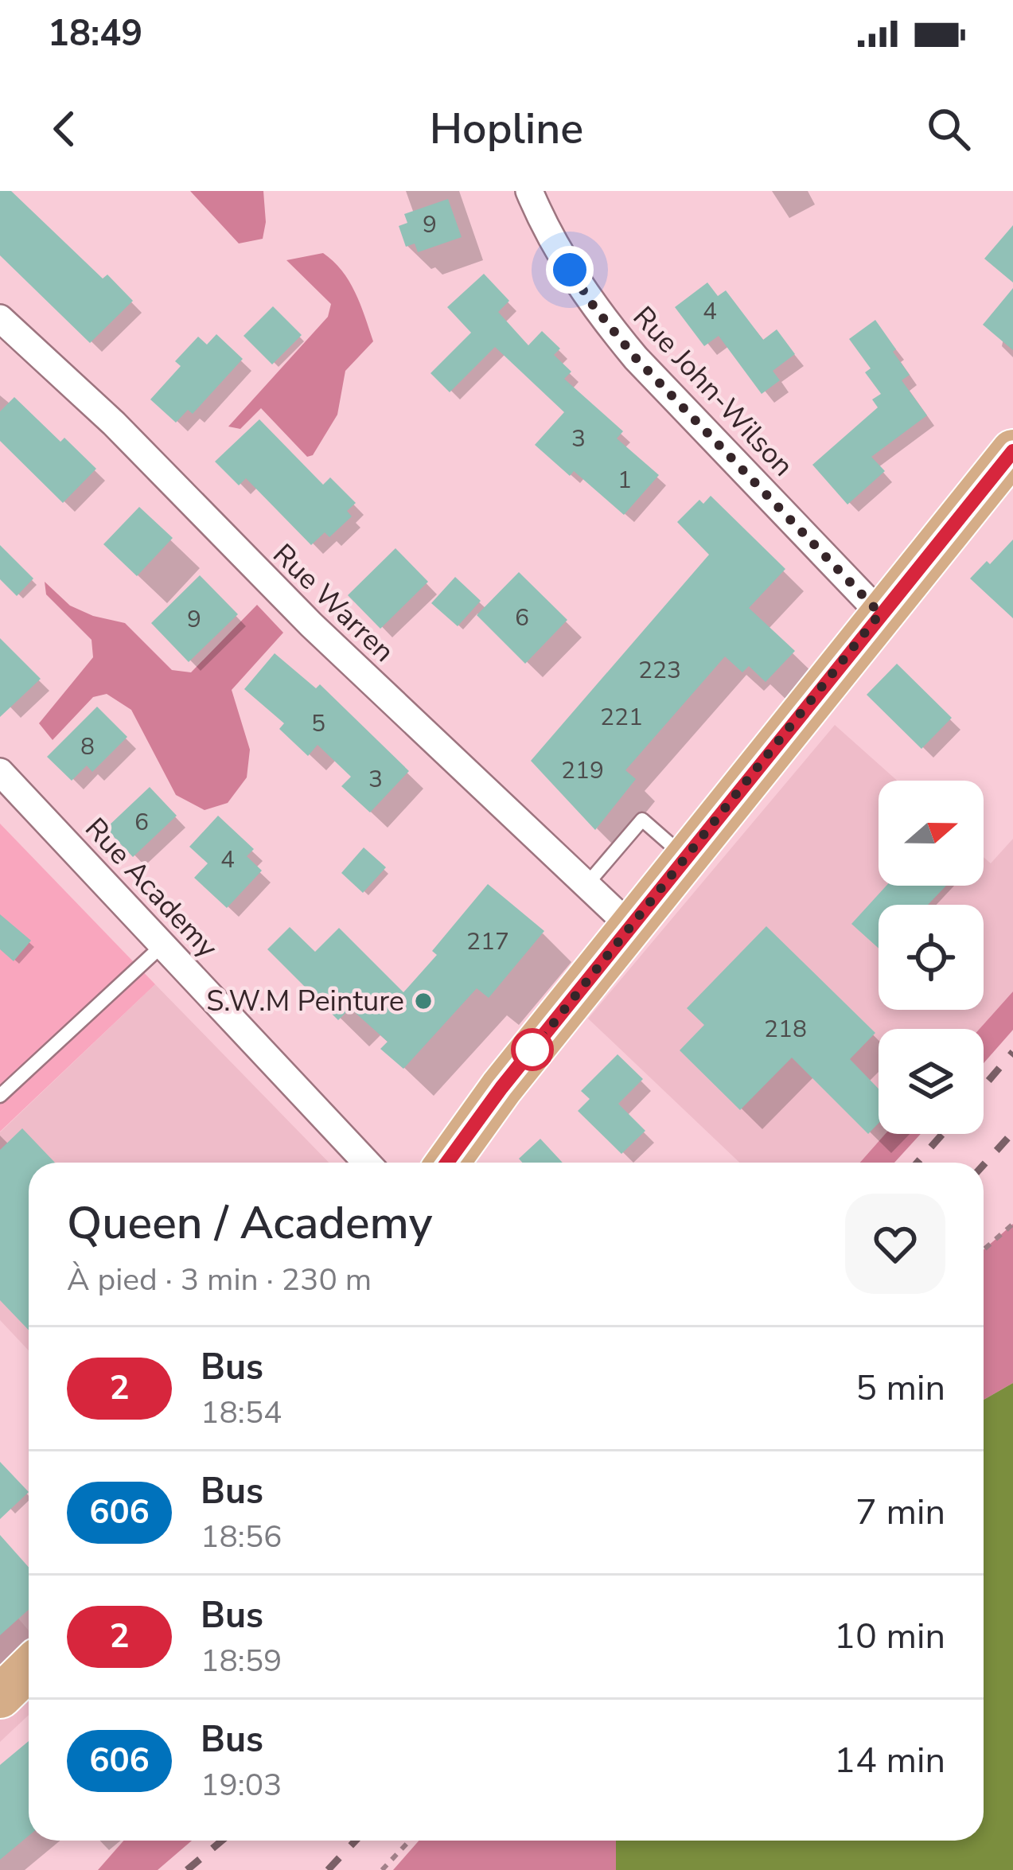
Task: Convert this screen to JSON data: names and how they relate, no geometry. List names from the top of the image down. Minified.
{"streets":{"street":["Rue John-Wilson","Rue Warren","Rue Academy"]},"places":["S.W.M Peinture"],"lines":["bus line 2"],"house_numbers":["9","4","3","1","6","9","223","221","5","8","219","3","6","4","217","218"],"north":"right","page":{"status":"18:49","header":"Hopline","heading":["Queen / Academy","À pied · 3 min · 230 m"],"list":[{"mark":"2","name":"Bus","note":"18:54","value":"5 min"},{"mark":"606","name":"Bus","note":"18:56","value":"7 min"},{"mark":"2","name":"Bus","note":"18:59","value":"10 min"},{"mark":"606","name":"Bus","note":"19:03","value":"14 min"}]}}
